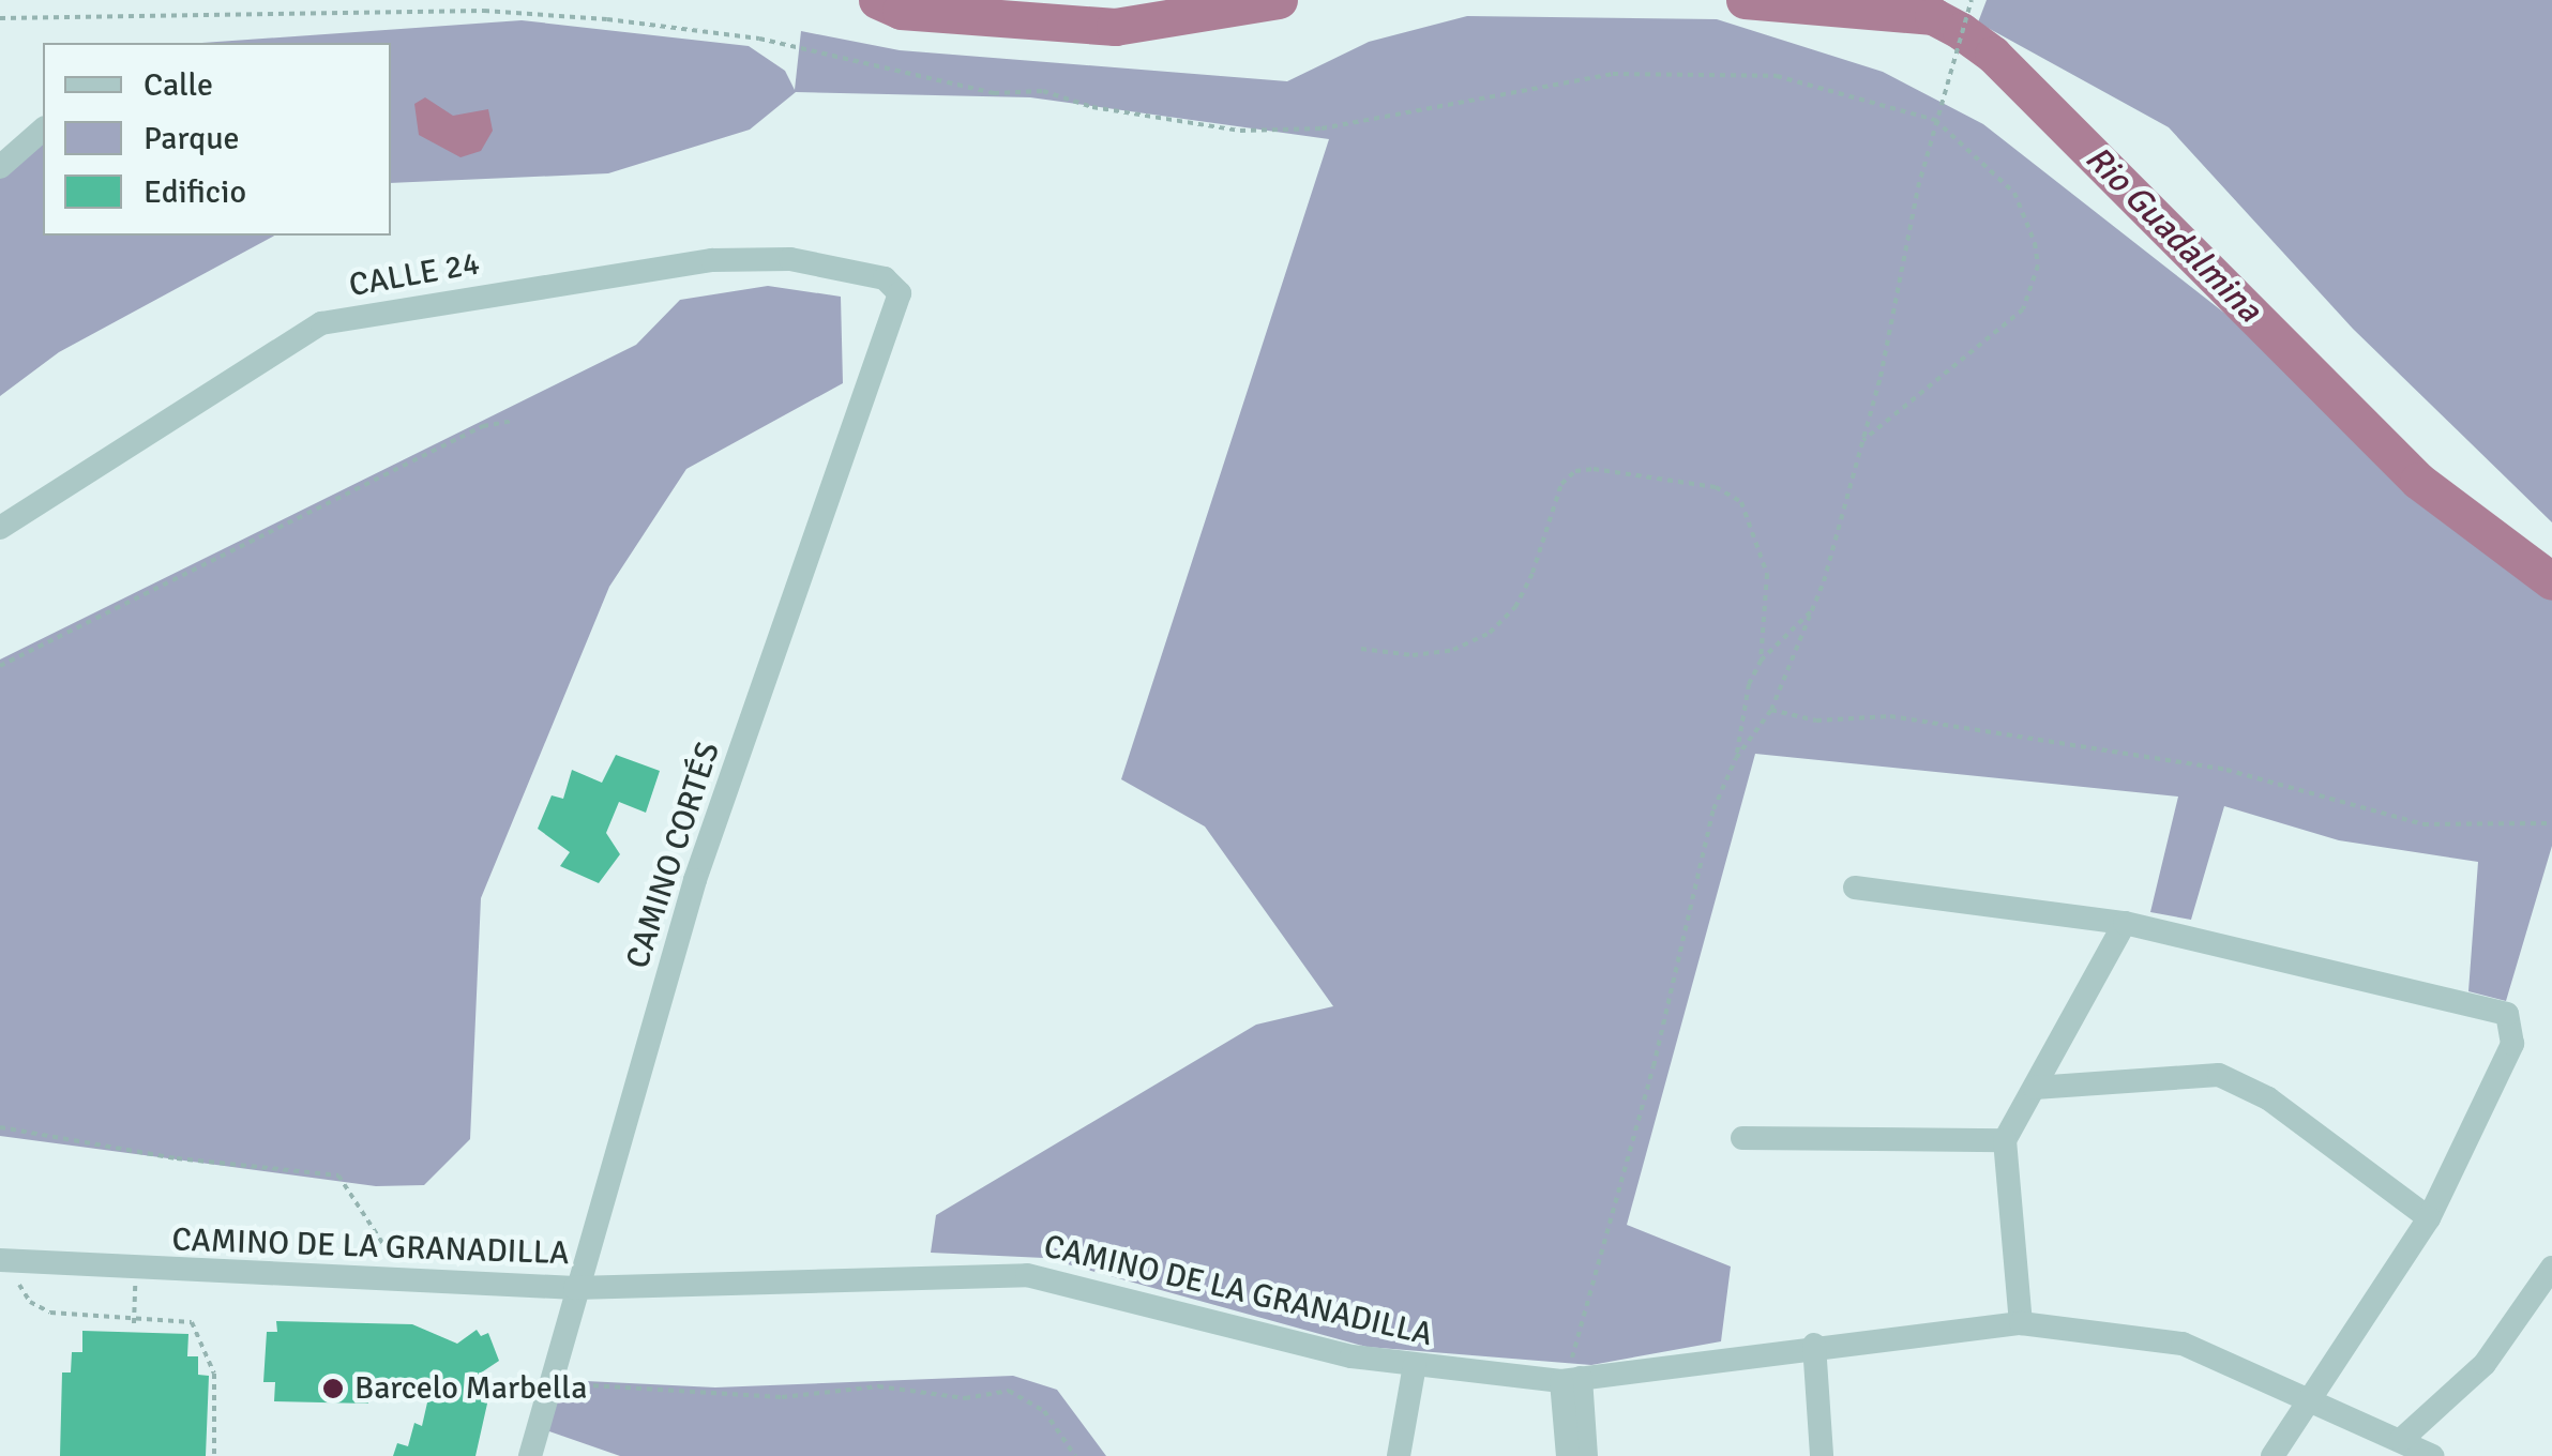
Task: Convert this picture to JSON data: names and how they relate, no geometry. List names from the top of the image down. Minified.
{"streets":{"street":["CALLE 24","CAMINO CORTÉS","CAMINO DE LA GRANADILLA"]},"crossings":[["CALLE 24","CAMINO CORTÉS"],["CAMINO CORTÉS","CAMINO DE LA GRANADILLA"]],"water":["Rio Guadalmina"],"places":["Barcelo Marbella"],"legend":["Calle","Parque","Edificio"]}
